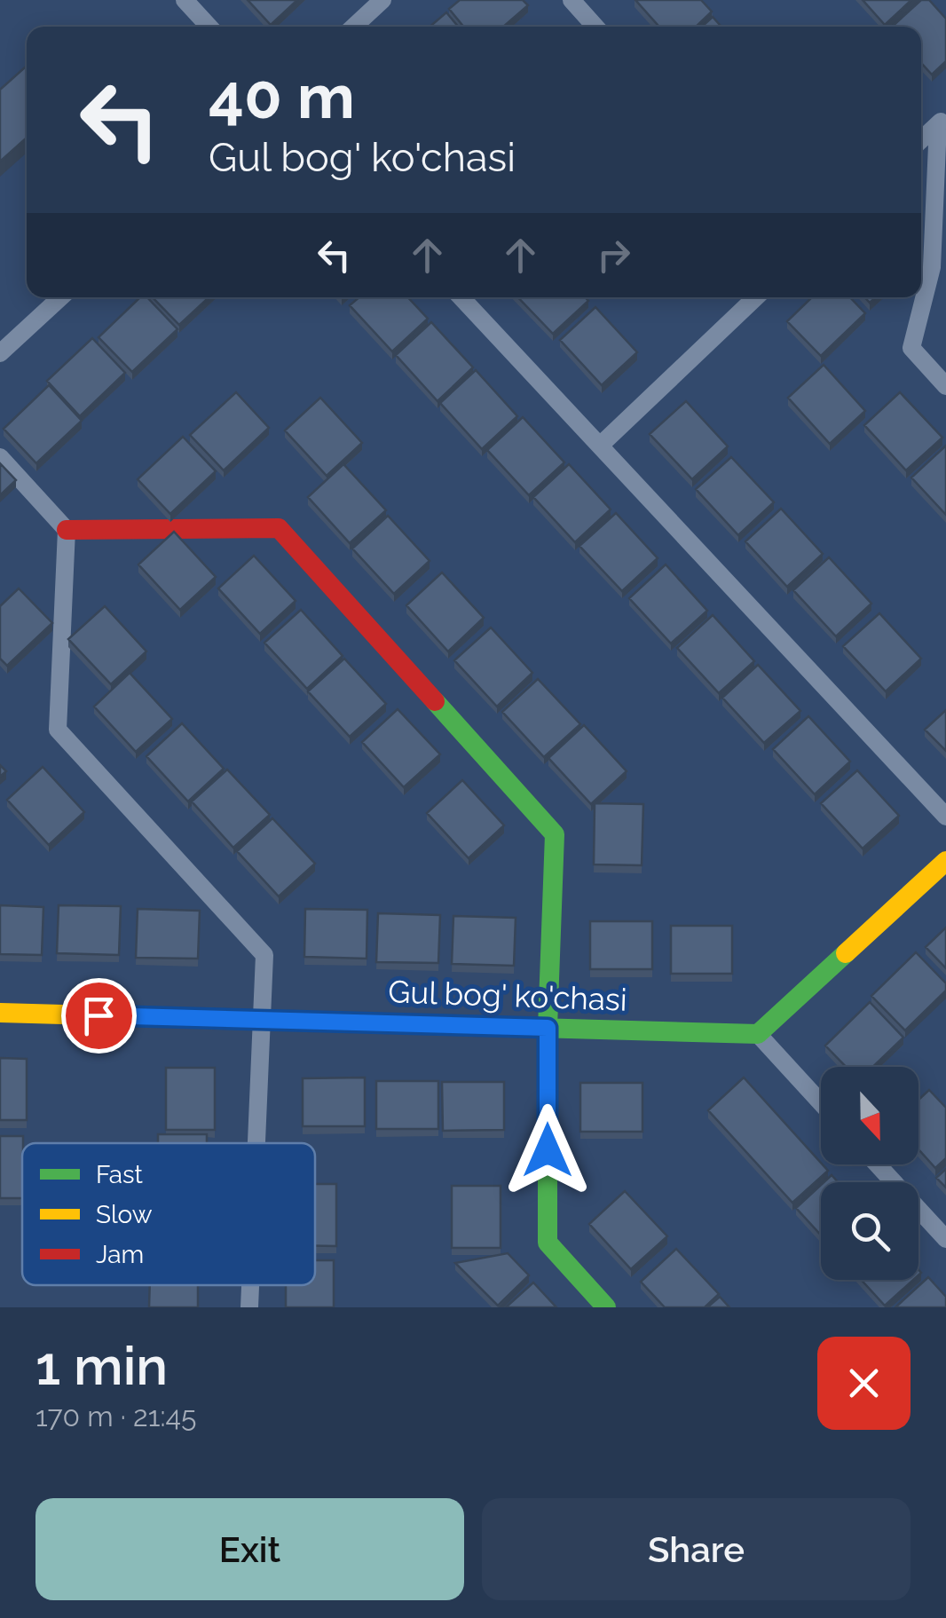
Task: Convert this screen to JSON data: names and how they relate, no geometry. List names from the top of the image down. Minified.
{"streets":{"street":["Gul bog' ko'chasi"]},"legend":["Fast","Slow","Jam"],"north":"bottom","page":{"turn":["40 m","Gul bog' ko'chasi"],"heading":["1 min","170 m · 21:45"],"buttons":["Exit","Share"]}}
